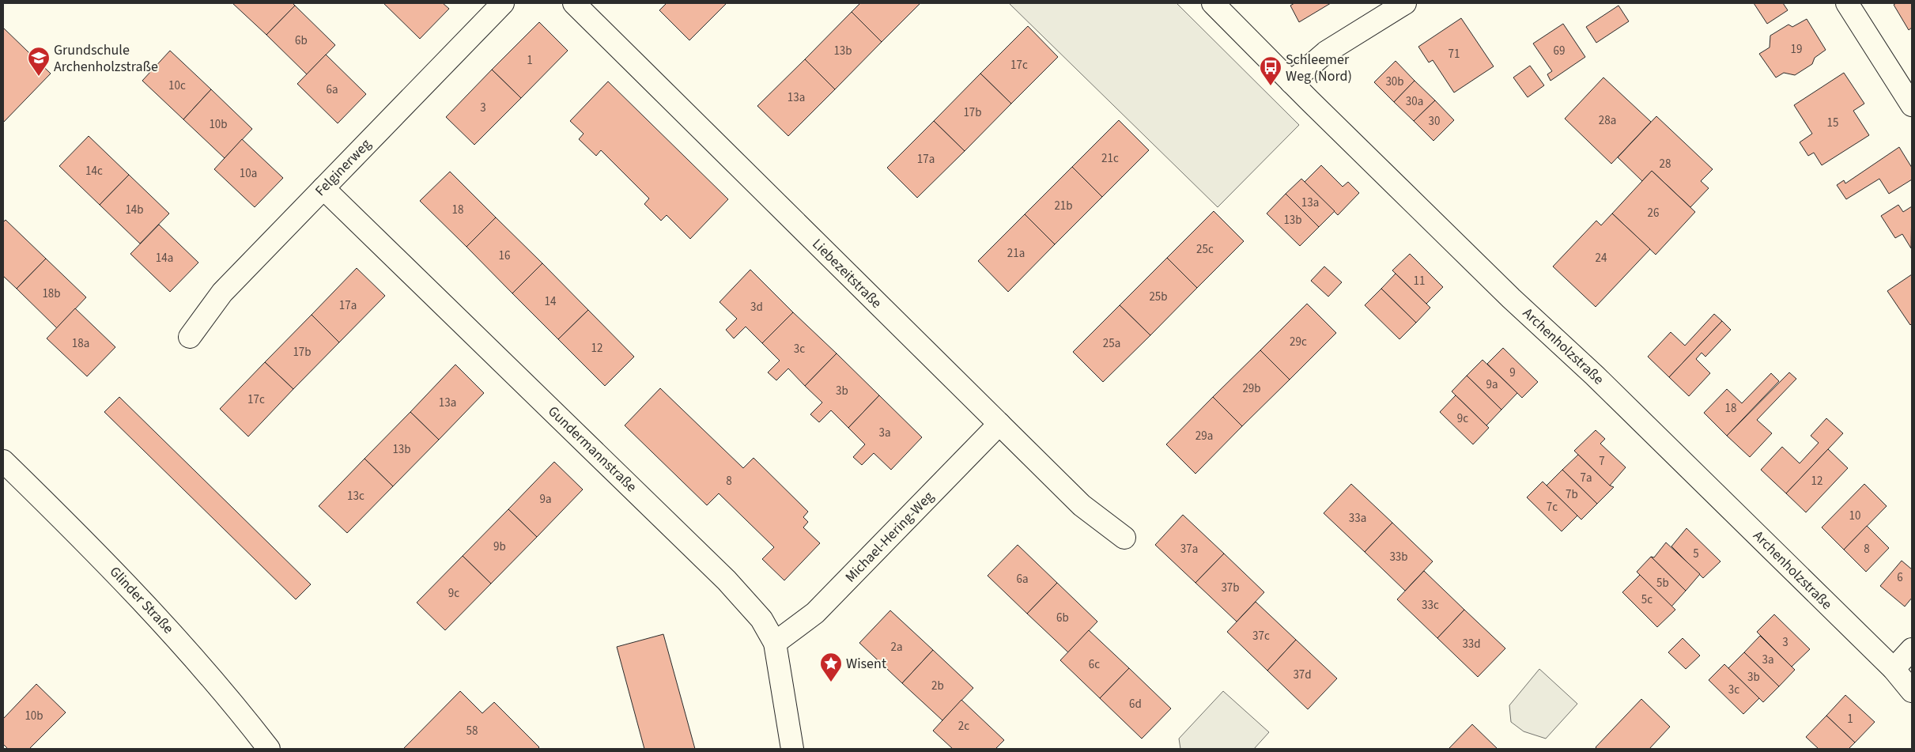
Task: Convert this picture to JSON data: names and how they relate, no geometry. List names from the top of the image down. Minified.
{"streets":{"street":["Felginerweg","Liebezeitstraße","Archenholzstraße","Gundermannstraße","Michael-Hering-Weg","Glinder Straße"]},"crossings":[["Felginerweg","Gundermannstraße"],["Liebezeitstraße","Michael-Hering-Weg"],["Gundermannstraße","Michael-Hering-Weg"]],"places":{"school or university":["Grundschule Archenholzstraße"],"bus stop":["Schleemer Weg (Nord)"],"place":["Wisent"]},"house_numbers":["6b","19","13b","69","71","1","17c","30b","10c","6a","13a","30a","3","17b","28a","30","15","10b","21c","17a","28","14c","10a","13a","21b","14b","18","26","13b","25c","21a","16","14a","24","11","18b","25b","14","17a","3d","29c","18a","25a","12","3c","17b","9","9a","29b","3b","17c","13a","18","9c","3a","29a","13b","7","7a","8","12","7b","13c","9a","7c","10","33a","9b","37a","8","5","33b","6","6a","5b","37b","9c","5c","33c","6b","37c","3","33d","2a","3a","6c","37d","3b","2b","3c","6d","10b","1","2c","58"]}
